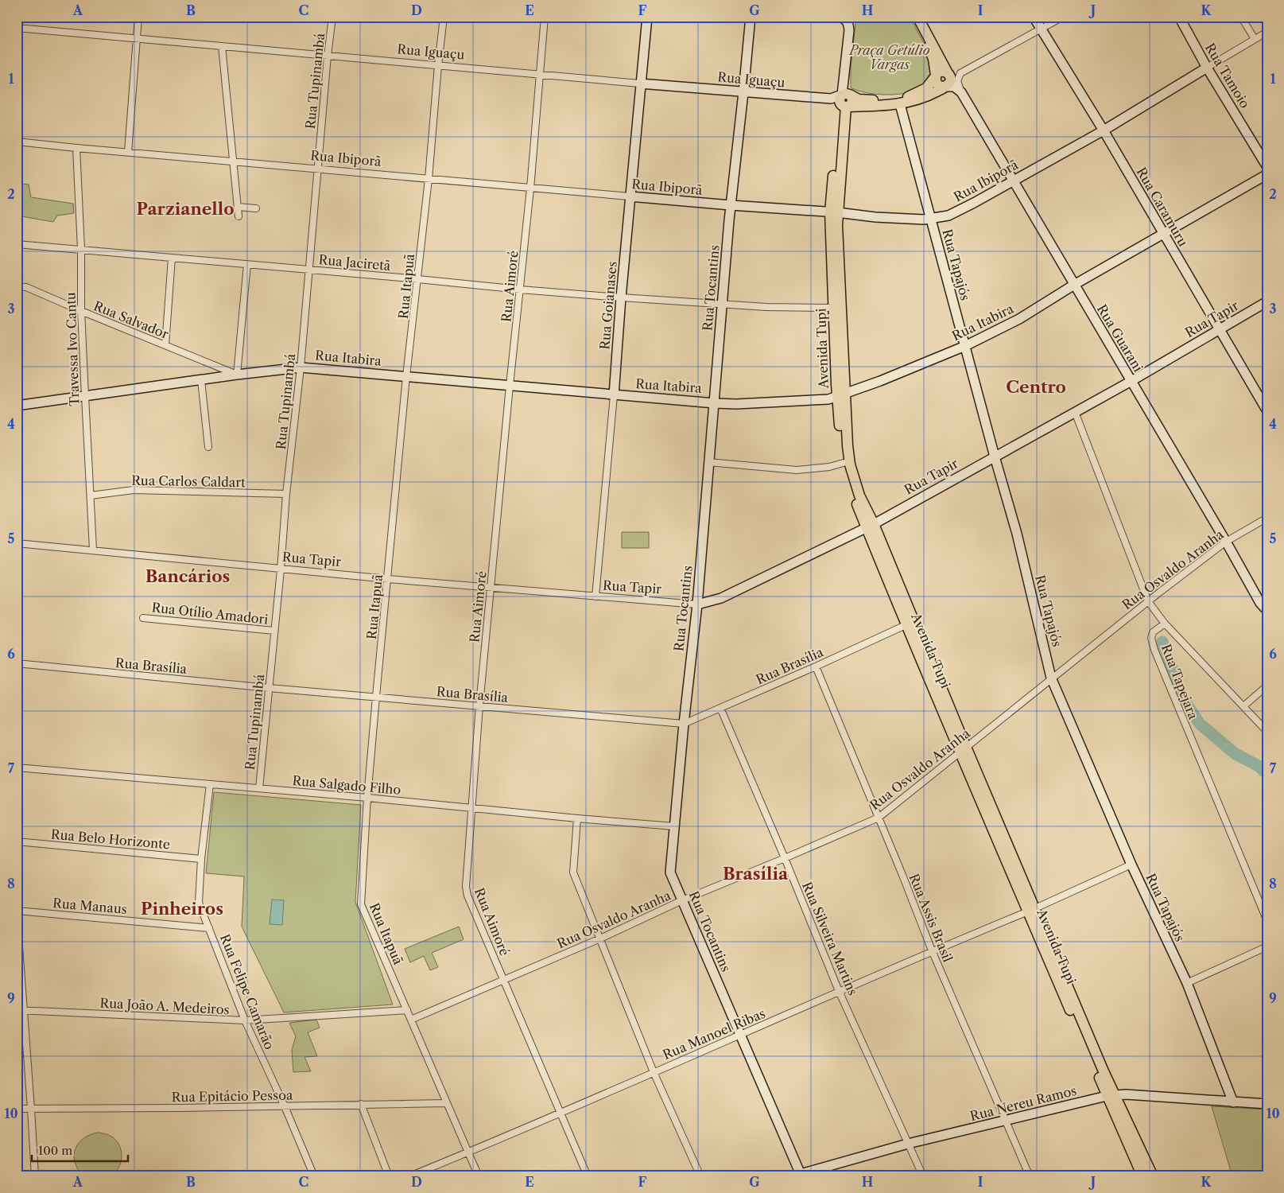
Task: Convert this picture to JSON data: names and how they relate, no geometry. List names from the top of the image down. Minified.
{"streets":{"main road":["Rua Iguaçu","Avenida Tupi"],"street":["Rua Tamoio","Rua Tupinambá","Rua Ibiporã","Rua Caramuru","Rua Jaciretã","Rua Tapajós","Rua Itapuã","Rua Aimoré","Rua Tocantins","Rua Goianases","Rua Tapir","Rua Salvador","Rua Itabira","Rua Guarani","Travessa Ivo Cantu","Rua Carlos Caldart","Rua Osvaldo Aranha","Rua Otílio Amadori","Rua Brasília","Rua Tapejara","Rua Salgado Filho","Rua Belo Horizonte","Rua Manaus","Rua Assis Brasil","Rua Silveira Martins","Rua Felipe Camarão","Rua João A. Medeiros","Rua Manoel Ribas","Rua Epitácio Pessoa","Rua Nereu Ramos"]},"crossings":[["Rua Iguaçu","Rua Tupinambá"],["Rua Iguaçu","Rua Tapajós"],["Rua Iguaçu","Rua Itapuã"],["Rua Iguaçu","Rua Aimoré"],["Rua Iguaçu","Rua Tocantins"],["Rua Iguaçu","Rua Goianases"],["Rua Iguaçu","Avenida Tupi"],["Rua Tamoio","Rua Ibiporã"],["Rua Tupinambá","Rua Ibiporã"],["Rua Tupinambá","Rua Jaciretã"],["Rua Tupinambá","Rua Tapir"],["Rua Tupinambá","Rua Itabira"],["Rua Tupinambá","Rua Carlos Caldart"],["Rua Tupinambá","Rua Otílio Amadori"],["Rua Tupinambá","Rua Brasília"],["Rua Tupinambá","Rua Salgado Filho"],["Rua Ibiporã","Rua Caramuru"],["Rua Ibiporã","Rua Tapajós"],["Rua Ibiporã","Rua Itapuã"],["Rua Ibiporã","Rua Aimoré"],["Rua Ibiporã","Rua Tocantins"],["Rua Ibiporã","Rua Goianases"],["Rua Ibiporã","Rua Guarani"],["Rua Ibiporã","Avenida Tupi"],["Rua Ibiporã","Travessa Ivo Cantu"],["Rua Caramuru","Rua Tapir"],["Rua Caramuru","Rua Itabira"],["Rua Jaciretã","Rua Itapuã"],["Rua Jaciretã","Rua Aimoré"],["Rua Jaciretã","Rua Tocantins"],["Rua Jaciretã","Rua Goianases"],["Rua Jaciretã","Avenida Tupi"],["Rua Jaciretã","Travessa Ivo Cantu"],["Rua Tapajós","Rua Tapir"],["Rua Tapajós","Rua Itabira"],["Rua Tapajós","Rua Osvaldo Aranha"],["Rua Tapajós","Rua Manoel Ribas"],["Rua Tapajós","Rua Nereu Ramos"],["Rua Itapuã","Rua Tapir"],["Rua Itapuã","Rua Itabira"],["Rua Itapuã","Rua Osvaldo Aranha"],["Rua Itapuã","Rua Brasília"],["Rua Itapuã","Rua Salgado Filho"],["Rua Itapuã","Rua João A. Medeiros"],["Rua Itapuã","Rua Manoel Ribas"],["Rua Itapuã","Rua Epitácio Pessoa"],["Rua Aimoré","Rua Tapir"],["Rua Aimoré","Rua Itabira"],["Rua Aimoré","Rua Osvaldo Aranha"],["Rua Aimoré","Rua Brasília"],["Rua Aimoré","Rua Salgado Filho"],["Rua Aimoré","Rua Manoel Ribas"],["Rua Tocantins","Rua Tapir"],["Rua Tocantins","Rua Itabira"],["Rua Tocantins","Rua Osvaldo Aranha"],["Rua Tocantins","Rua Brasília"],["Rua Tocantins","Rua Salgado Filho"],["Rua Tocantins","Rua Manoel Ribas"],["Rua Tocantins","Rua Nereu Ramos"],["Rua Goianases","Rua Tapir"],["Rua Goianases","Rua Itabira"],["Rua Tapir","Rua Guarani"],["Rua Tapir","Avenida Tupi"],["Rua Tapir","Travessa Ivo Cantu"],["Rua Salvador","Rua Itabira"],["Rua Salvador","Travessa Ivo Cantu"],["Rua Itabira","Rua Guarani"],["Rua Itabira","Avenida Tupi"],["Rua Itabira","Travessa Ivo Cantu"],["Rua Guarani","Rua Osvaldo Aranha"],["Avenida Tupi","Rua Osvaldo Aranha"],["Avenida Tupi","Rua Brasília"],["Avenida Tupi","Rua Manoel Ribas"],["Avenida Tupi","Rua Nereu Ramos"],["Travessa Ivo Cantu","Rua Carlos Caldart"],["Rua Osvaldo Aranha","Rua Assis Brasil"],["Rua Osvaldo Aranha","Rua Silveira Martins"],["Rua Brasília","Rua Assis Brasil"],["Rua Brasília","Rua Silveira Martins"],["Rua Salgado Filho","Rua Felipe Camarão"],["Rua Belo Horizonte","Rua Felipe Camarão"],["Rua Manaus","Rua Felipe Camarão"],["Rua Assis Brasil","Rua Manoel Ribas"],["Rua Assis Brasil","Rua Nereu Ramos"],["Rua Silveira Martins","Rua Manoel Ribas"],["Rua Silveira Martins","Rua Nereu Ramos"],["Rua Felipe Camarão","Rua João A. Medeiros"],["Rua Felipe Camarão","Rua Epitácio Pessoa"]],"districts":["Parzianello","Centro","Bancários","Brasília","Pinheiros"],"parks":["Praça Getúlio Vargas"],"scale_bar":"100 m","grid":{"columns":["A","B","C","D","E","F","G","H","I","J","K"],"rows":["1","2","3","4","5","6","7","8","9","10"]}}
